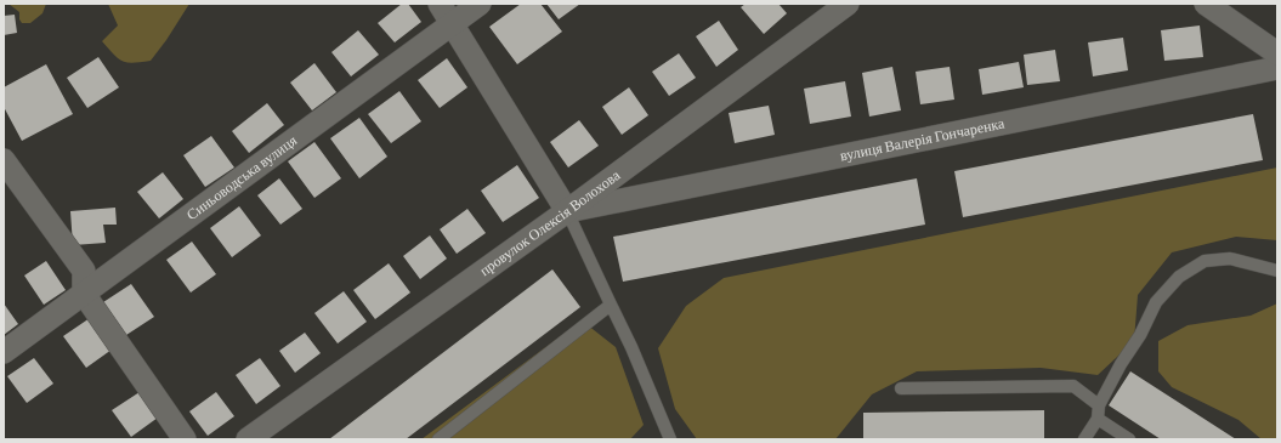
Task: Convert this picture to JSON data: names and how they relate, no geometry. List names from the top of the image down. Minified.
{"streets":{"street":["вулиця Валерія Гончаренка","Синьоводська вулиця","провулок Олексія Волохова"]},"crossings":[["вулиця Валерія Гончаренка","провулок Олексія Волохова"]]}
